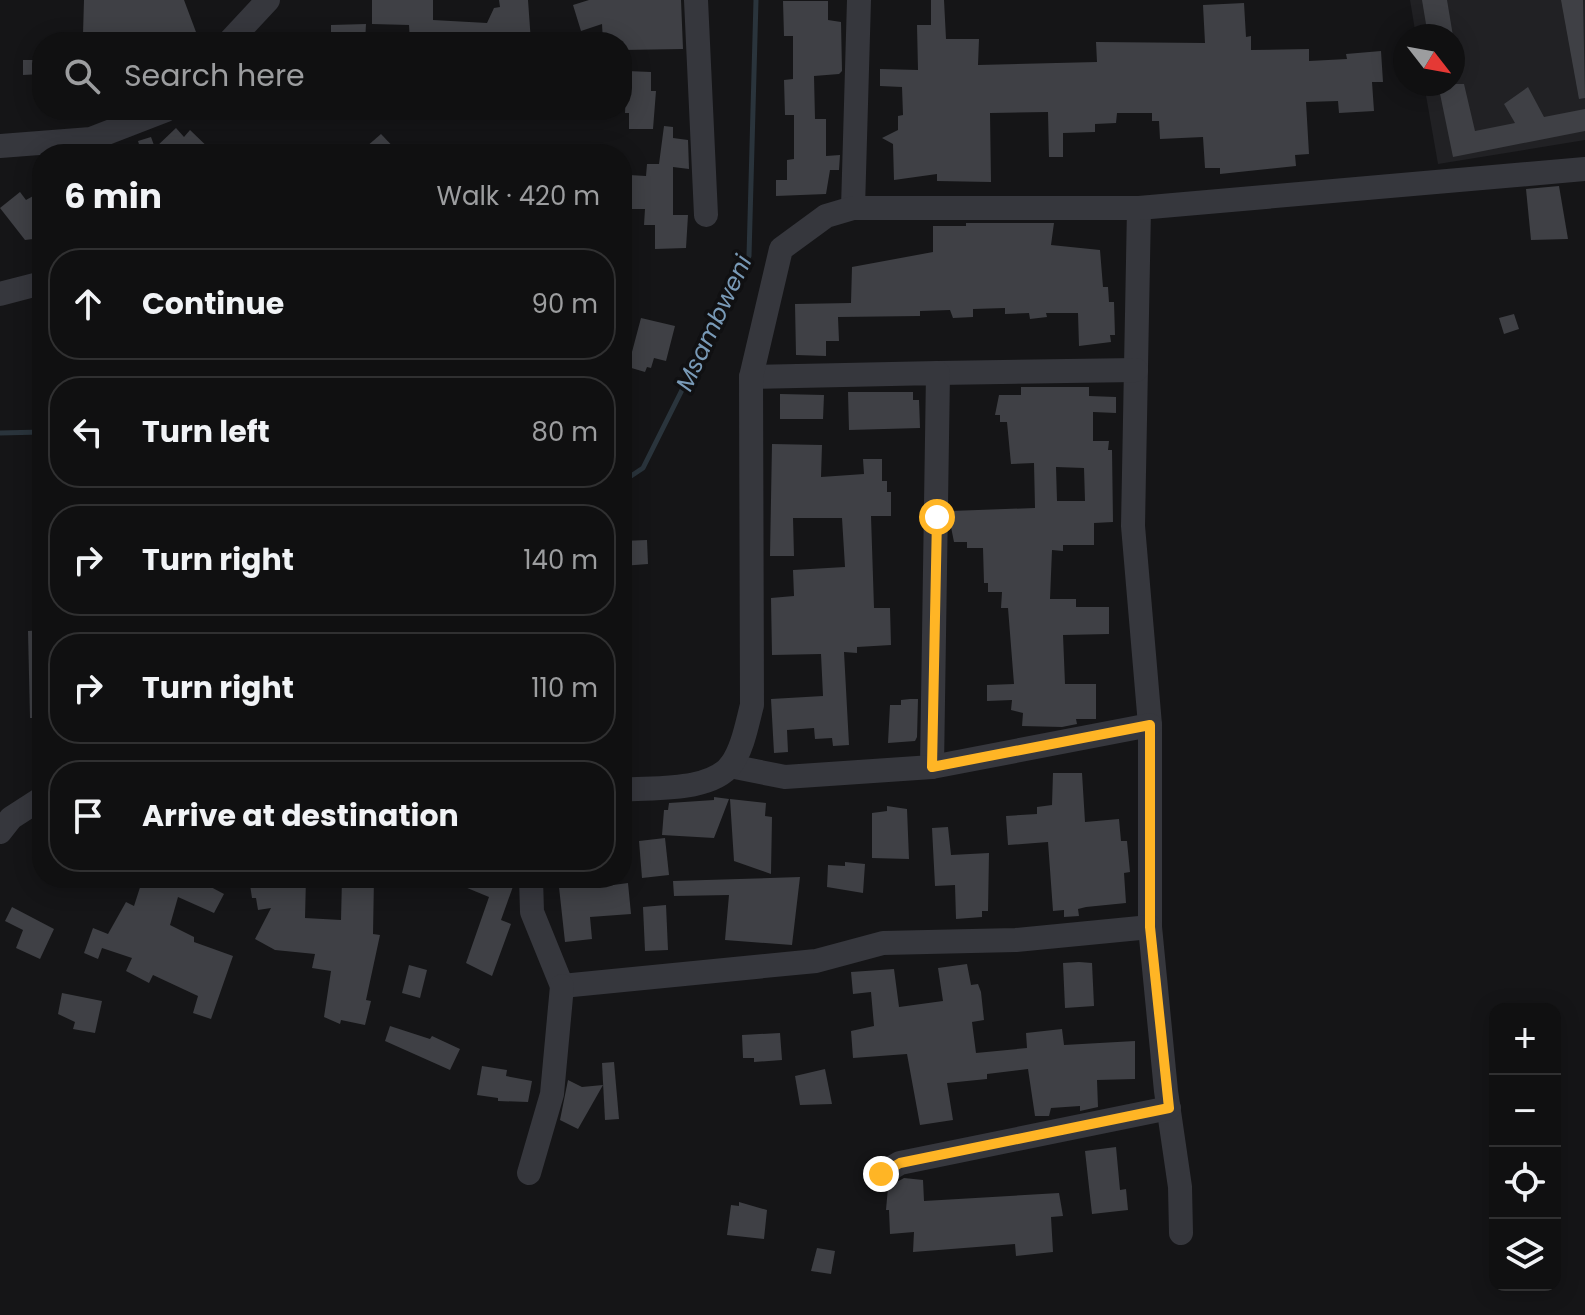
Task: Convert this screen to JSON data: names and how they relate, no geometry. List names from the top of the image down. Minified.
{"water":["Msambweni"],"north":"bottom right","page":{"search":"Search here","heading":["6 min","Walk · 420 m"],"list":[["Continue","90 m"],["Turn left","80 m"],["Turn right","140 m"],["Turn right","110 m"],"Arrive at destination"],"map_buttons":["+","−"]}}
